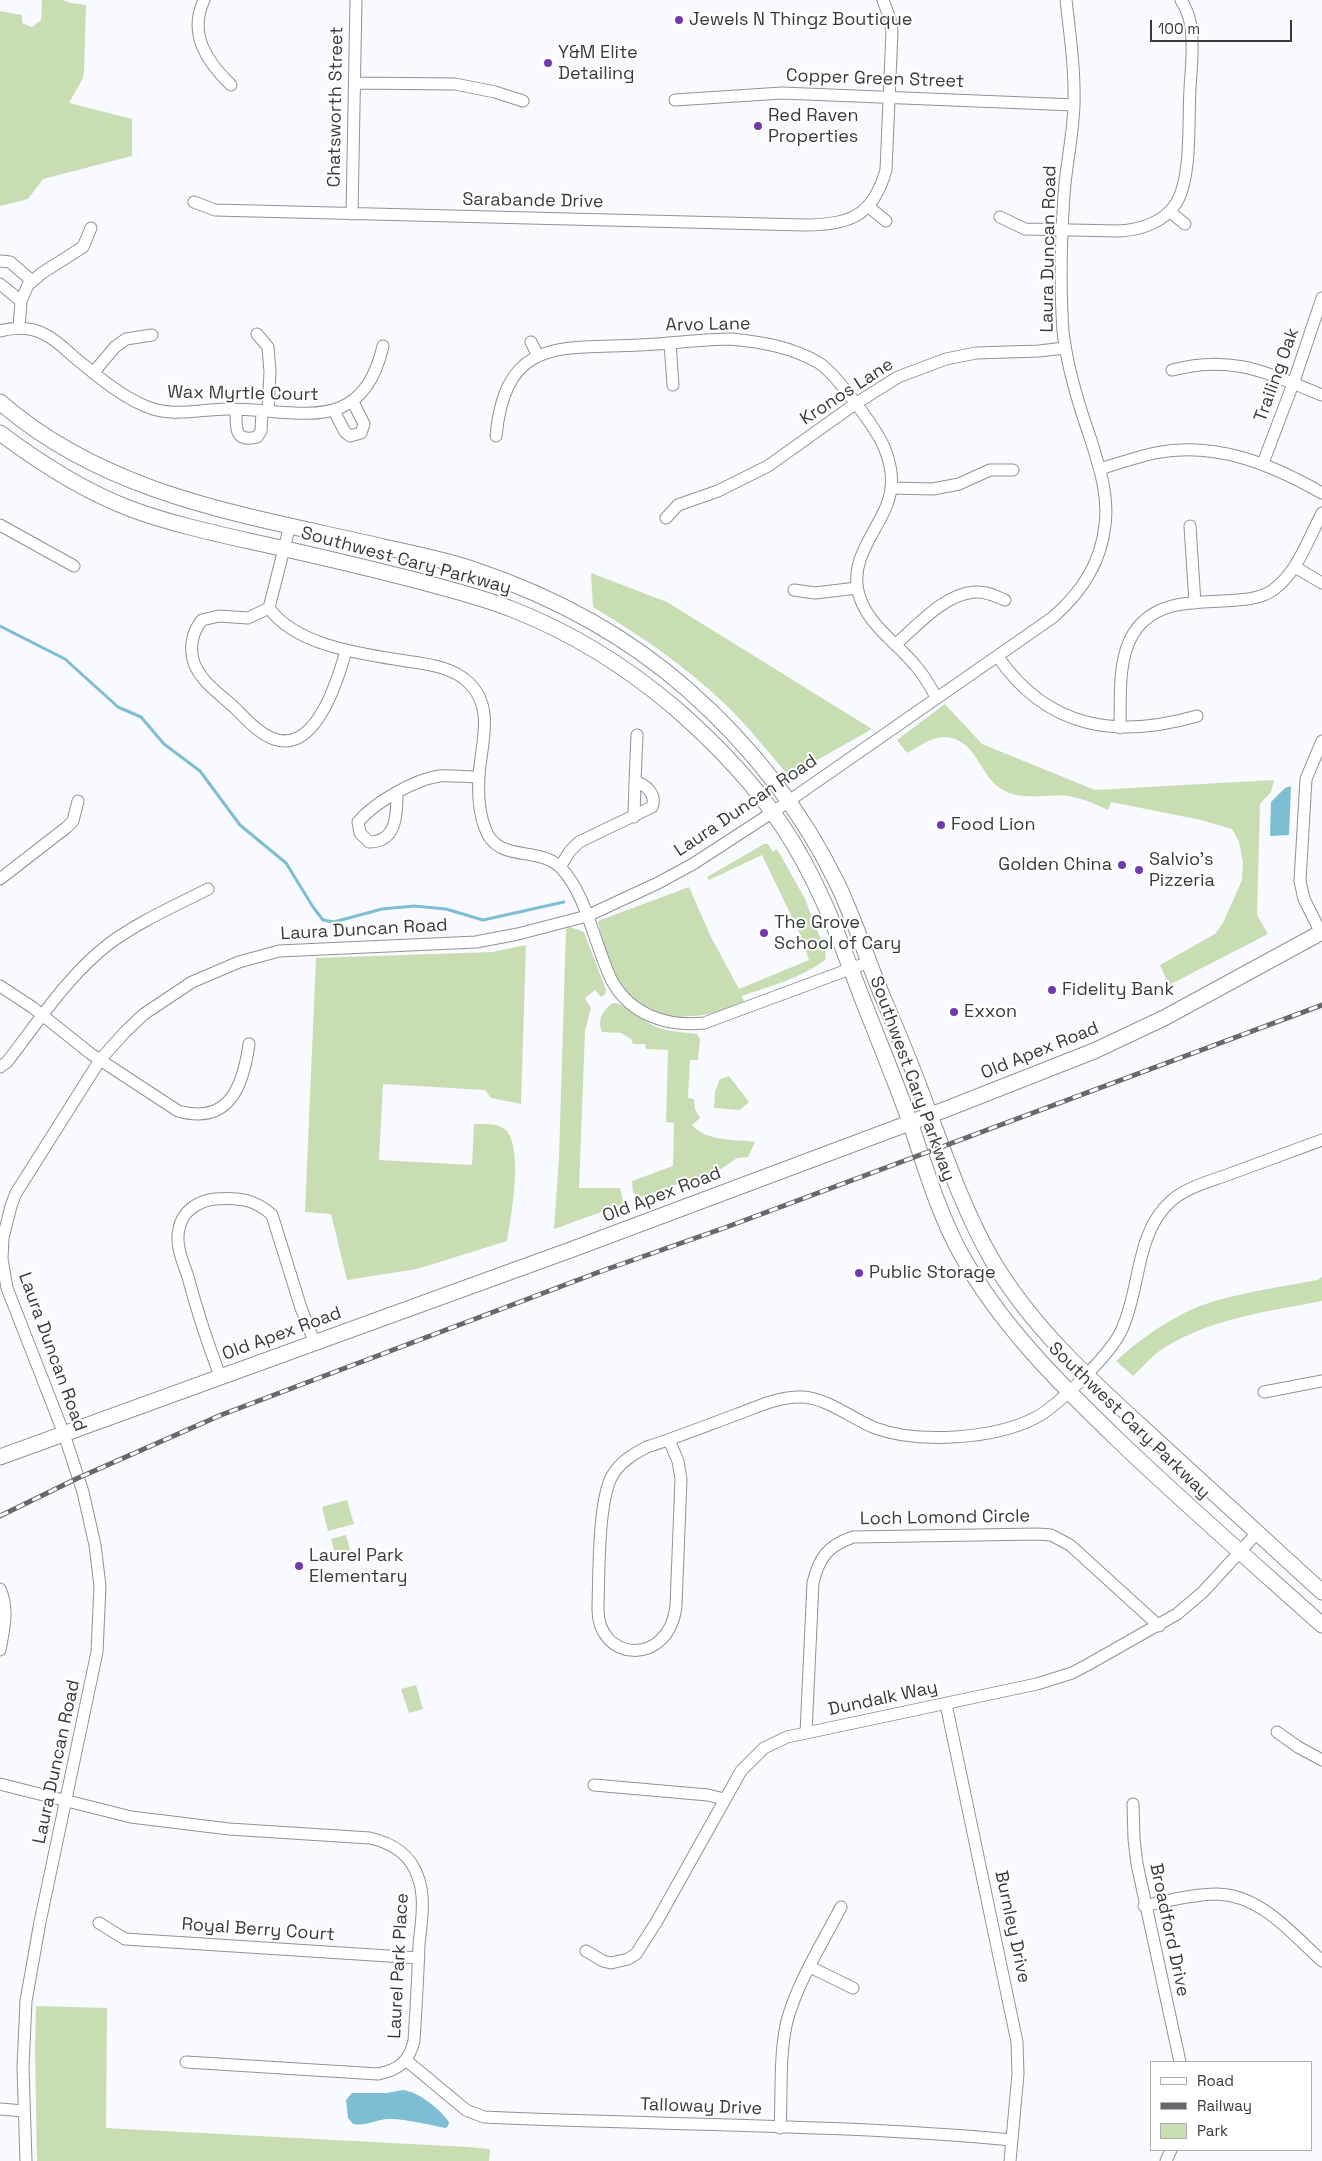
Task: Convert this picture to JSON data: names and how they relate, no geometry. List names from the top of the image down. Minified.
{"streets":{"main road":["Southwest Cary Parkway","Old Apex Road"],"street":["Copper Green Street","Chatsworth Street","Sarabande Drive","Laura Duncan Road","Arvo Lane","Trailing Oak","Kronos Lane","Wax Myrtle Court","Loch Lomond Circle","Dundalk Way","Burnley Drive","Royal Berry Court","Broadford Drive","Laurel Park Place","Talloway Drive"]},"crossings":[["Copper Green Street","Laura Duncan Road"],["Chatsworth Street","Sarabande Drive"],["Laura Duncan Road","Kronos Lane"],["Laura Duncan Road","Southwest Cary Parkway"],["Laura Duncan Road","Old Apex Road"],["Laura Duncan Road","Laurel Park Place"],["Arvo Lane","Kronos Lane"],["Southwest Cary Parkway","Old Apex Road"],["Southwest Cary Parkway","Dundalk Way"],["Loch Lomond Circle","Dundalk Way"],["Dundalk Way","Burnley Drive"],["Burnley Drive","Talloway Drive"],["Royal Berry Court","Laurel Park Place"],["Laurel Park Place","Talloway Drive"]],"places":["Jewels N Thingz Boutique","Y&M Elite Detailing","Red Raven Properties","Food Lion","Golden China","Salvio’s Pizzeria","The Grove School of Cary","Fidelity Bank","Exxon","Public Storage","Laurel Park Elementary"],"legend":["Road","Railway","Park"],"scale_bar":"100 m"}
